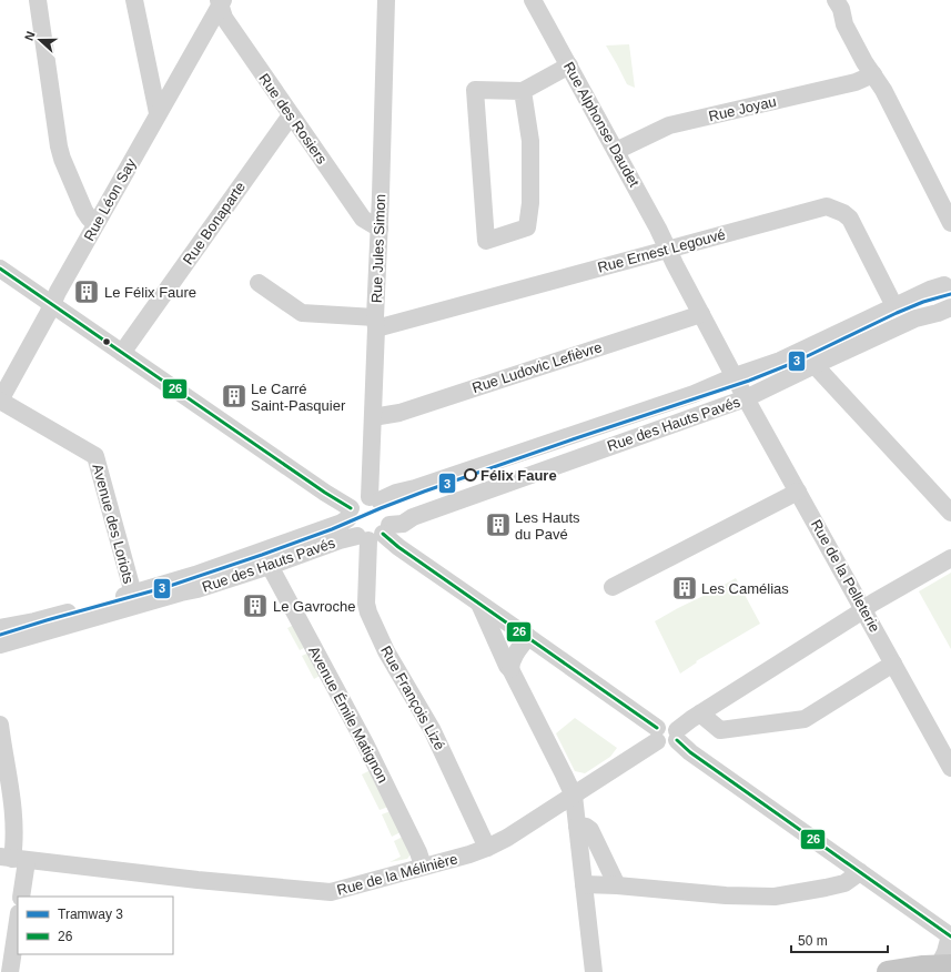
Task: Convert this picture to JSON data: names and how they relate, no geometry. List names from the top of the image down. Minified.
{"streets":{"street":["Rue Joyau","Rue des Rosiers","Rue Alphonse Daudet","Rue Léon Say","Rue Bonaparte","Rue Jules Simon","Rue Ernest Legouvé","Rue Ludovic Lefièvre","Rue des Hauts Pavés","Avenue des Loriots","Rue de la Pelleterie","Rue François Lizé","Avenue Émile Matignon","Rue de la Mélinière"]},"crossings":[["Rue Joyau","Rue Alphonse Daudet"],["Rue des Rosiers","Rue Léon Say"],["Rue des Rosiers","Rue Bonaparte"],["Rue des Rosiers","Rue Jules Simon"],["Rue Alphonse Daudet","Rue Ernest Legouvé"],["Rue Alphonse Daudet","Rue Ludovic Lefièvre"],["Rue Alphonse Daudet","Rue de la Pelleterie"],["Rue Léon Say","Avenue des Loriots"],["Rue Jules Simon","Rue Ernest Legouvé"],["Rue Jules Simon","Rue Ludovic Lefièvre"],["Rue Jules Simon","Rue des Hauts Pavés"],["Rue Jules Simon","Rue François Lizé"],["Rue Ernest Legouvé","Rue des Hauts Pavés"],["Rue Ludovic Lefièvre","Rue de la Pelleterie"],["Rue des Hauts Pavés","Avenue des Loriots"],["Rue des Hauts Pavés","Rue de la Pelleterie"],["Rue des Hauts Pavés","Rue François Lizé"],["Rue des Hauts Pavés","Avenue Émile Matignon"],["Rue François Lizé","Rue de la Mélinière"],["Avenue Émile Matignon","Rue de la Mélinière"]],"places":{"building":["Le Félix Faure","Le Carré Saint-Pasquier","Les Hauts du Pavé","Les Camélias","Le Gavroche"],"other":["Félix Faure"]},"lines":["transit line 26","tram line 3"],"legend":["Tramway 3","26"],"scale_bar":"50 m","north":"left"}
